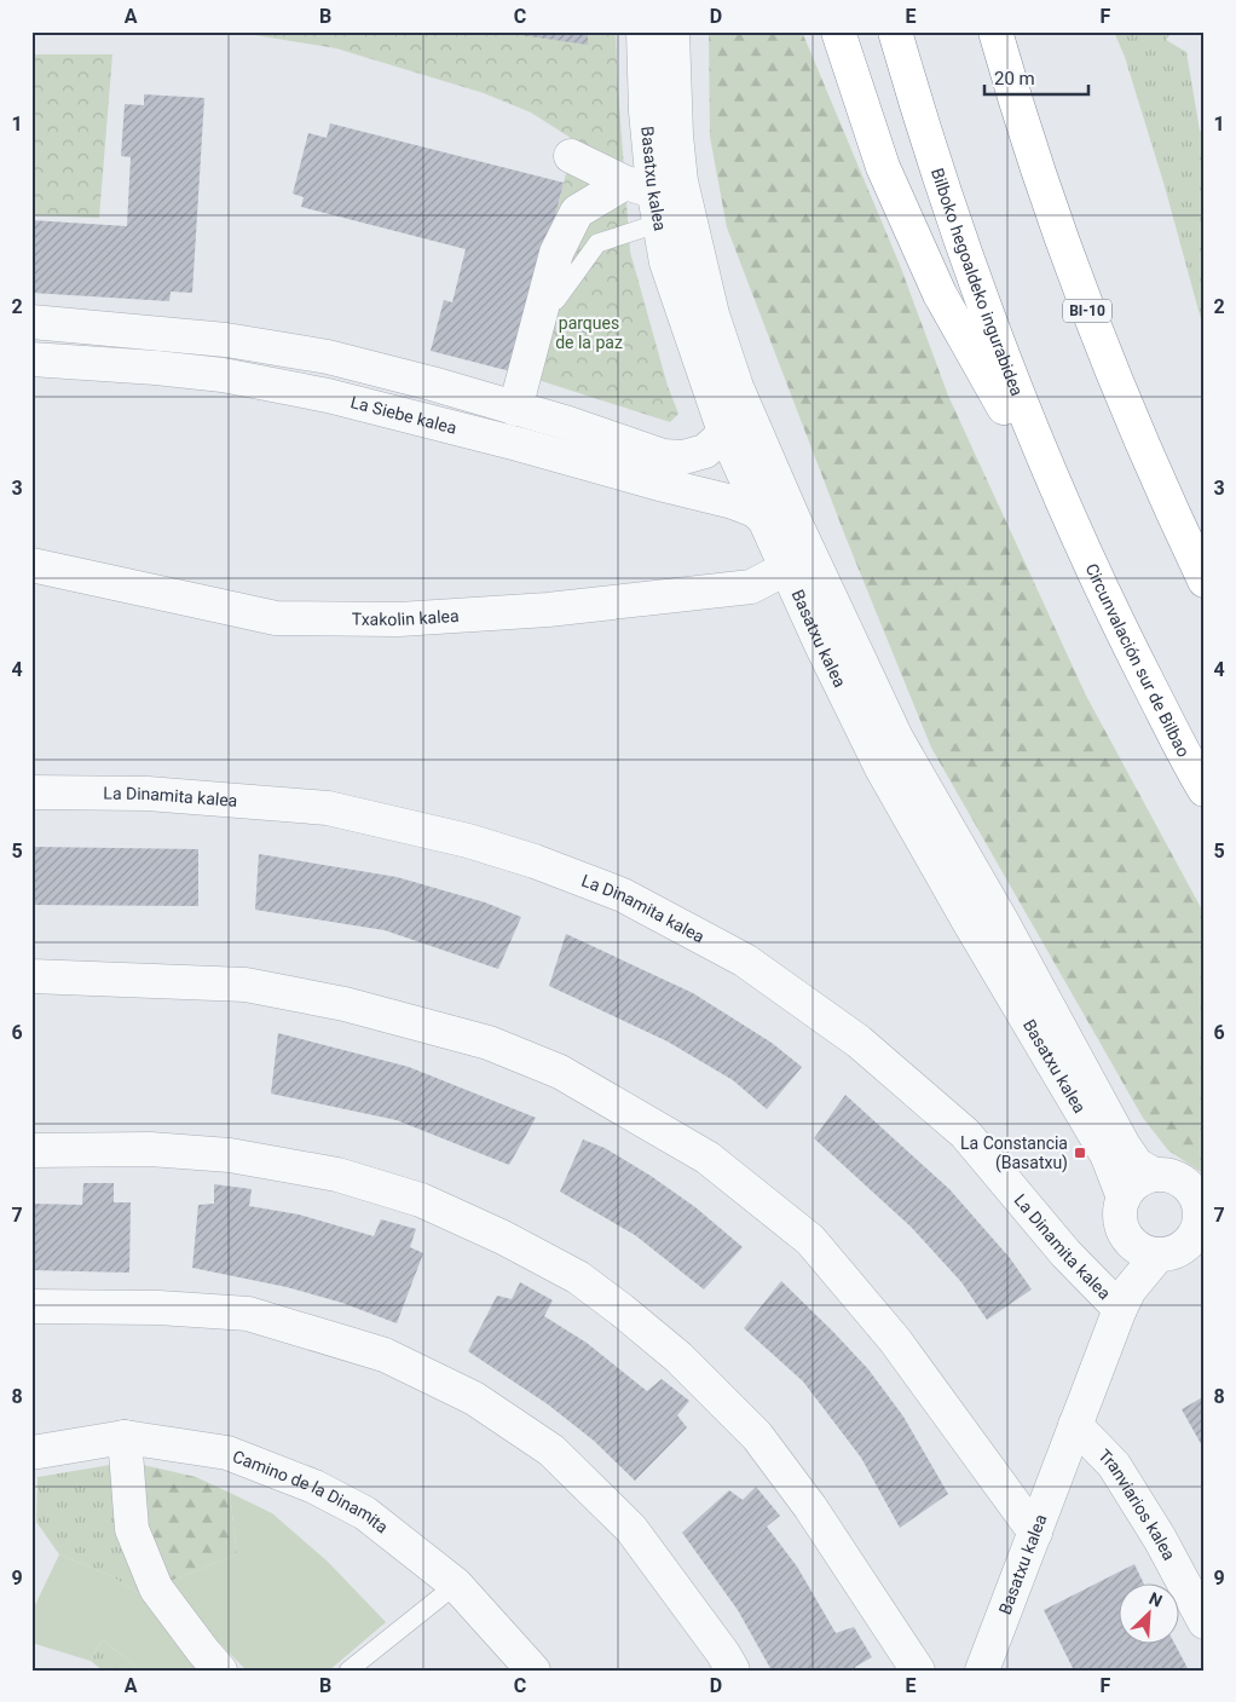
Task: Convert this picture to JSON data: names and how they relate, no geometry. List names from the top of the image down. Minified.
{"streets":{"highway":["Bilboko hegoaldeko ingurabidea","BI-10","Circunvalación sur de Bilbao"],"street":["Basatxu kalea","La Siebe kalea","Txakolin kalea","La Dinamita kalea","Camino de la Dinamita","Tranviarios kalea"]},"crossings":[["Basatxu kalea","La Siebe kalea"],["Basatxu kalea","La Dinamita kalea"],["Basatxu kalea","Tranviarios kalea"],["Bilboko hegoaldeko ingurabidea","Circunvalación sur de Bilbao"]],"parks":["parques de la paz"],"places":{"transit":["La Constancia (Basatxu)"]},"scale_bar":"20 m","north":"top right","grid":{"columns":["A","B","C","D","E","F"],"rows":["1","2","3","4","5","6","7","8","9"]}}
